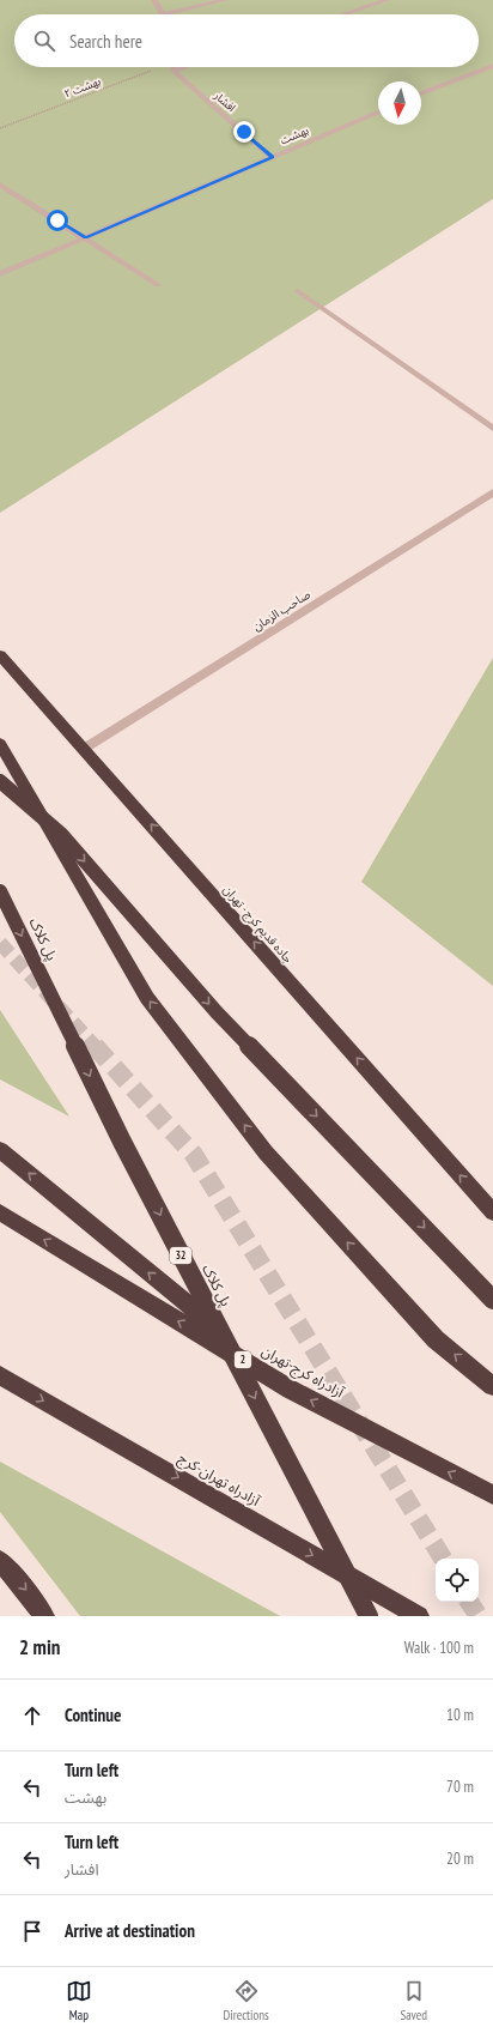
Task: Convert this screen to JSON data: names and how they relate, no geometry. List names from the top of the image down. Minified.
{"streets":{"highway":["جاده قدیم کرج - تهران","پل کلاک","32","2","آزادراه کرج-تهران","آزادراه تهران-کرج"],"street":["افشار","بهشت","صاحب الزمان"],"path":["بهشت ۲"]},"crossings":[["افشار","بهشت"],["صاحب الزمان","جاده قدیم کرج - تهران"]],"one_way":["آزادراه تهران-کرج"],"north":"bottom","page":{"search":"Search here","heading":["2 min","Walk · 100 m"],"list":[["Continue","10 m"],["Turn left","بهشت","70 m"],["Turn left","افشار","20 m"],"Arrive at destination"],"nav":["Map","Directions","Saved"]}}
